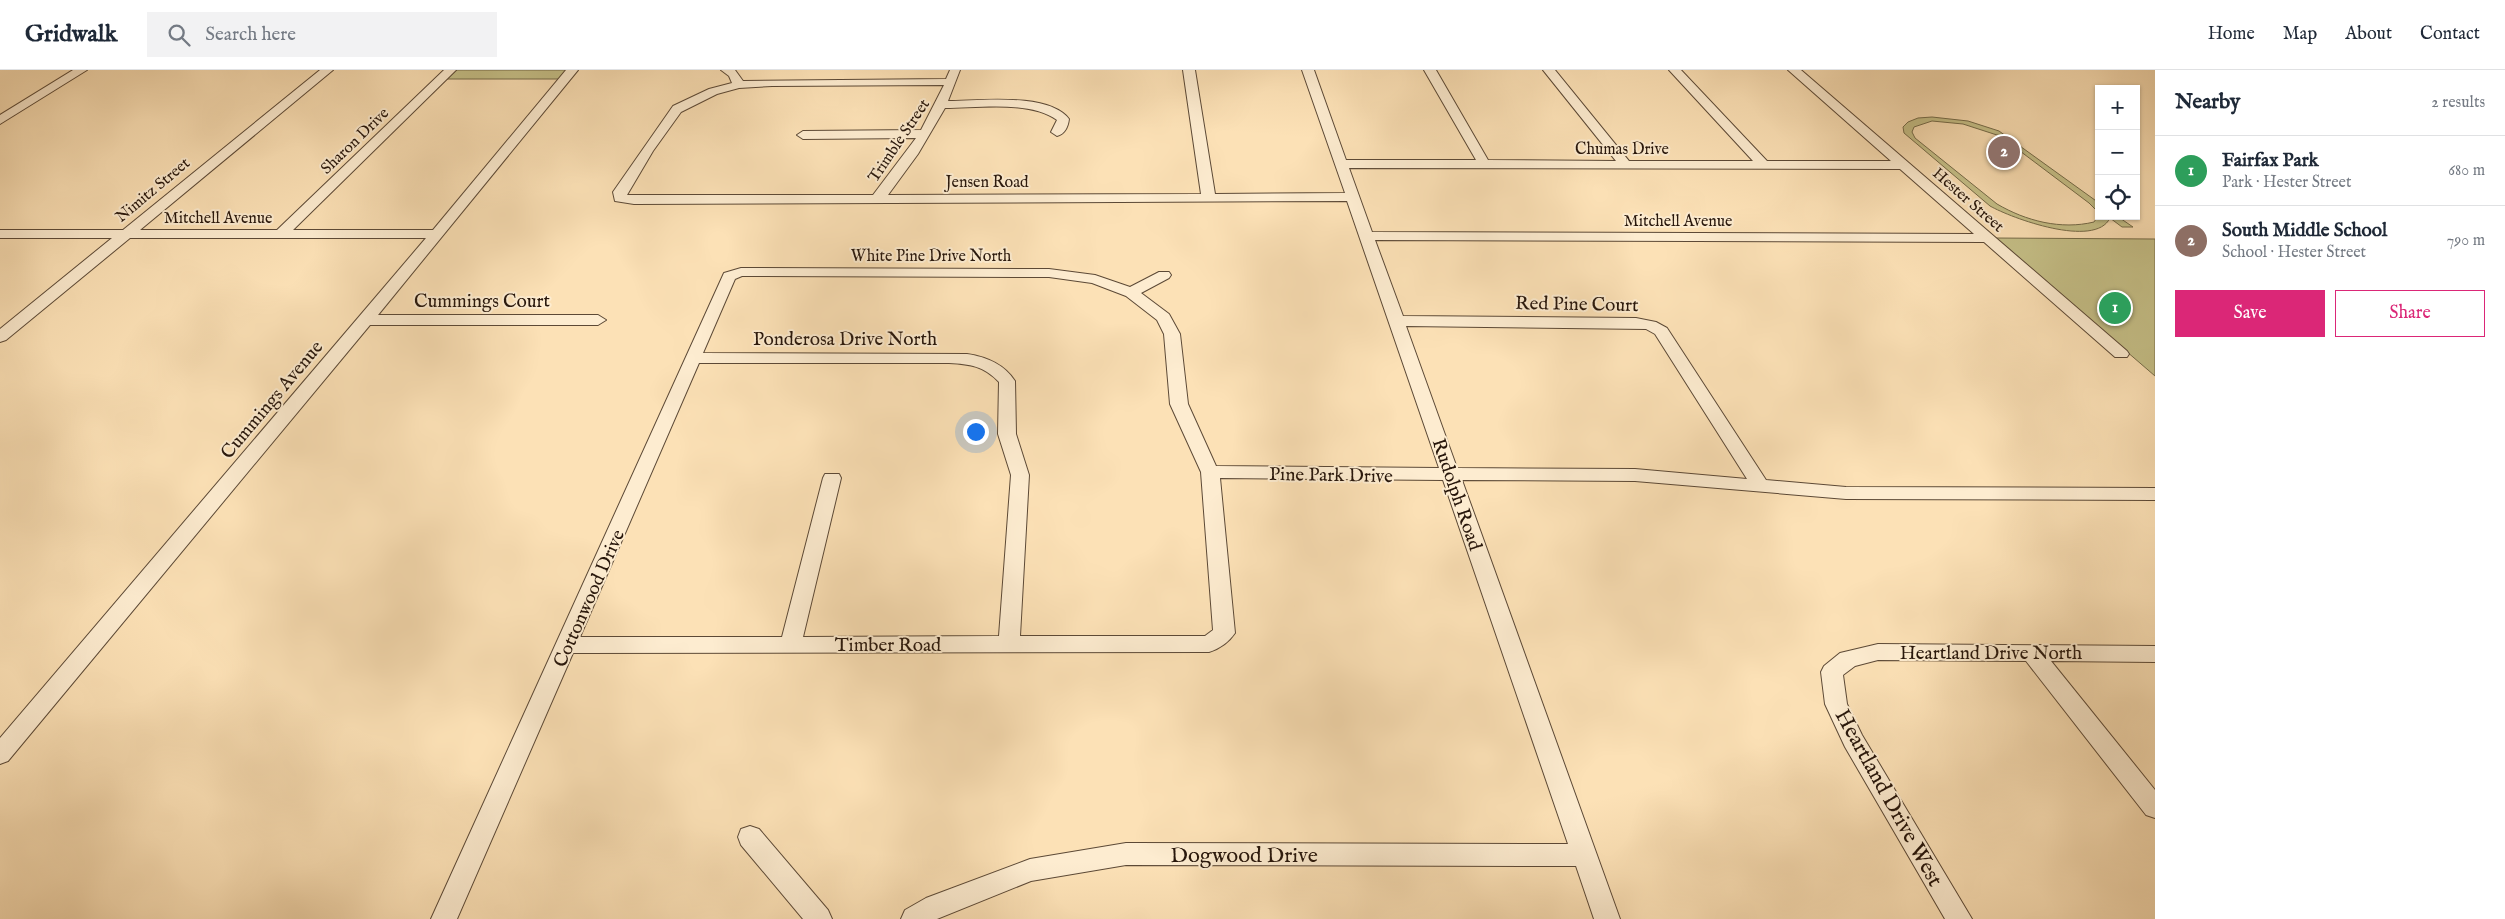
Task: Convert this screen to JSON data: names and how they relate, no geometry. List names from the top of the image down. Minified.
{"streets":{"street":["Sharon Drive","Trimble Street","Chumas Drive","Jensen Road","Nimitz Street","Hester Street","Mitchell Avenue","White Pine Drive North","Cummings Court","Red Pine Court","Ponderosa Drive North","Cummings Avenue","Pine Park Drive","Rudolph Road","Cottonwood Drive","Timber Road","Heartland Drive North","Heartland Drive West","Dogwood Drive"]},"crossings":[["Sharon Drive","Mitchell Avenue"],["Trimble Street","Jensen Road"],["Chumas Drive","Hester Street"],["Chumas Drive","Rudolph Road"],["Jensen Road","Rudolph Road"],["Nimitz Street","Mitchell Avenue"],["Hester Street","Mitchell Avenue"],["Mitchell Avenue","Cummings Avenue"],["Mitchell Avenue","Rudolph Road"],["White Pine Drive North","Cottonwood Drive"],["Cummings Court","Cummings Avenue"],["Red Pine Court","Pine Park Drive"],["Red Pine Court","Rudolph Road"],["Ponderosa Drive North","Cottonwood Drive"],["Ponderosa Drive North","Timber Road"],["Pine Park Drive","Rudolph Road"],["Pine Park Drive","Timber Road"],["Rudolph Road","Dogwood Drive"],["Cottonwood Drive","Timber Road"],["Heartland Drive North","Heartland Drive West"]],"page":{"header":"Gridwalk","search":"Search here","nav":["Home","Map","About","Contact"],"heading":["Nearby","2 results"],"map_buttons":["+","−"],"pins":["2","1"],"list":[{"mark":"1","name":"Fairfax Park","note":"Park · Hester Street","value":"680 m"},{"mark":"2","name":"South Middle School","note":"School · Hester Street","value":"790 m"}],"buttons":["Save","Share"]}}
